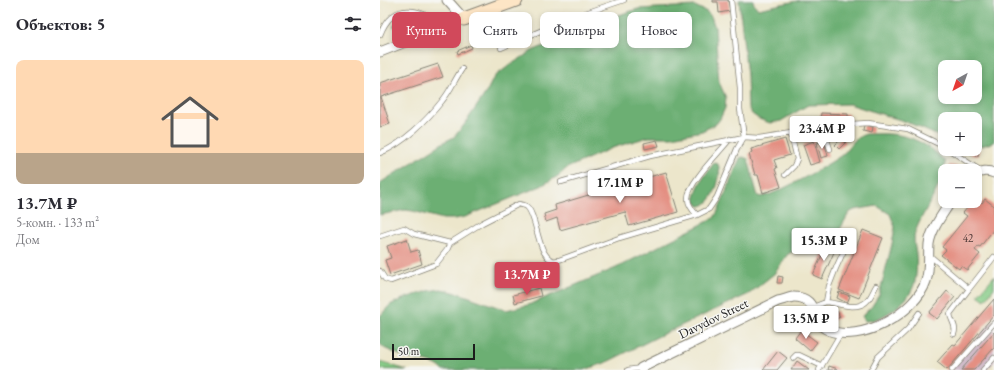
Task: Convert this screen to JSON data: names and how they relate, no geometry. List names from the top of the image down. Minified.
{"streets":{"street":["Davydov Street"]},"house_numbers":["42"],"scale_bar":"50 m","north":"bottom left","page":{"heading":"Объектов: 5","chip":["Купить","Снять","Фильтры","Новое"],"list":[{"name":"13.7M ₽","note":"5-комн. · 133 m² · Дом"}],"map_buttons":["+","−"],"price":["23.4M ₽","17.1M ₽","15.3M ₽","13.7M ₽","13.5M ₽"],"scale":"50 m"}}
